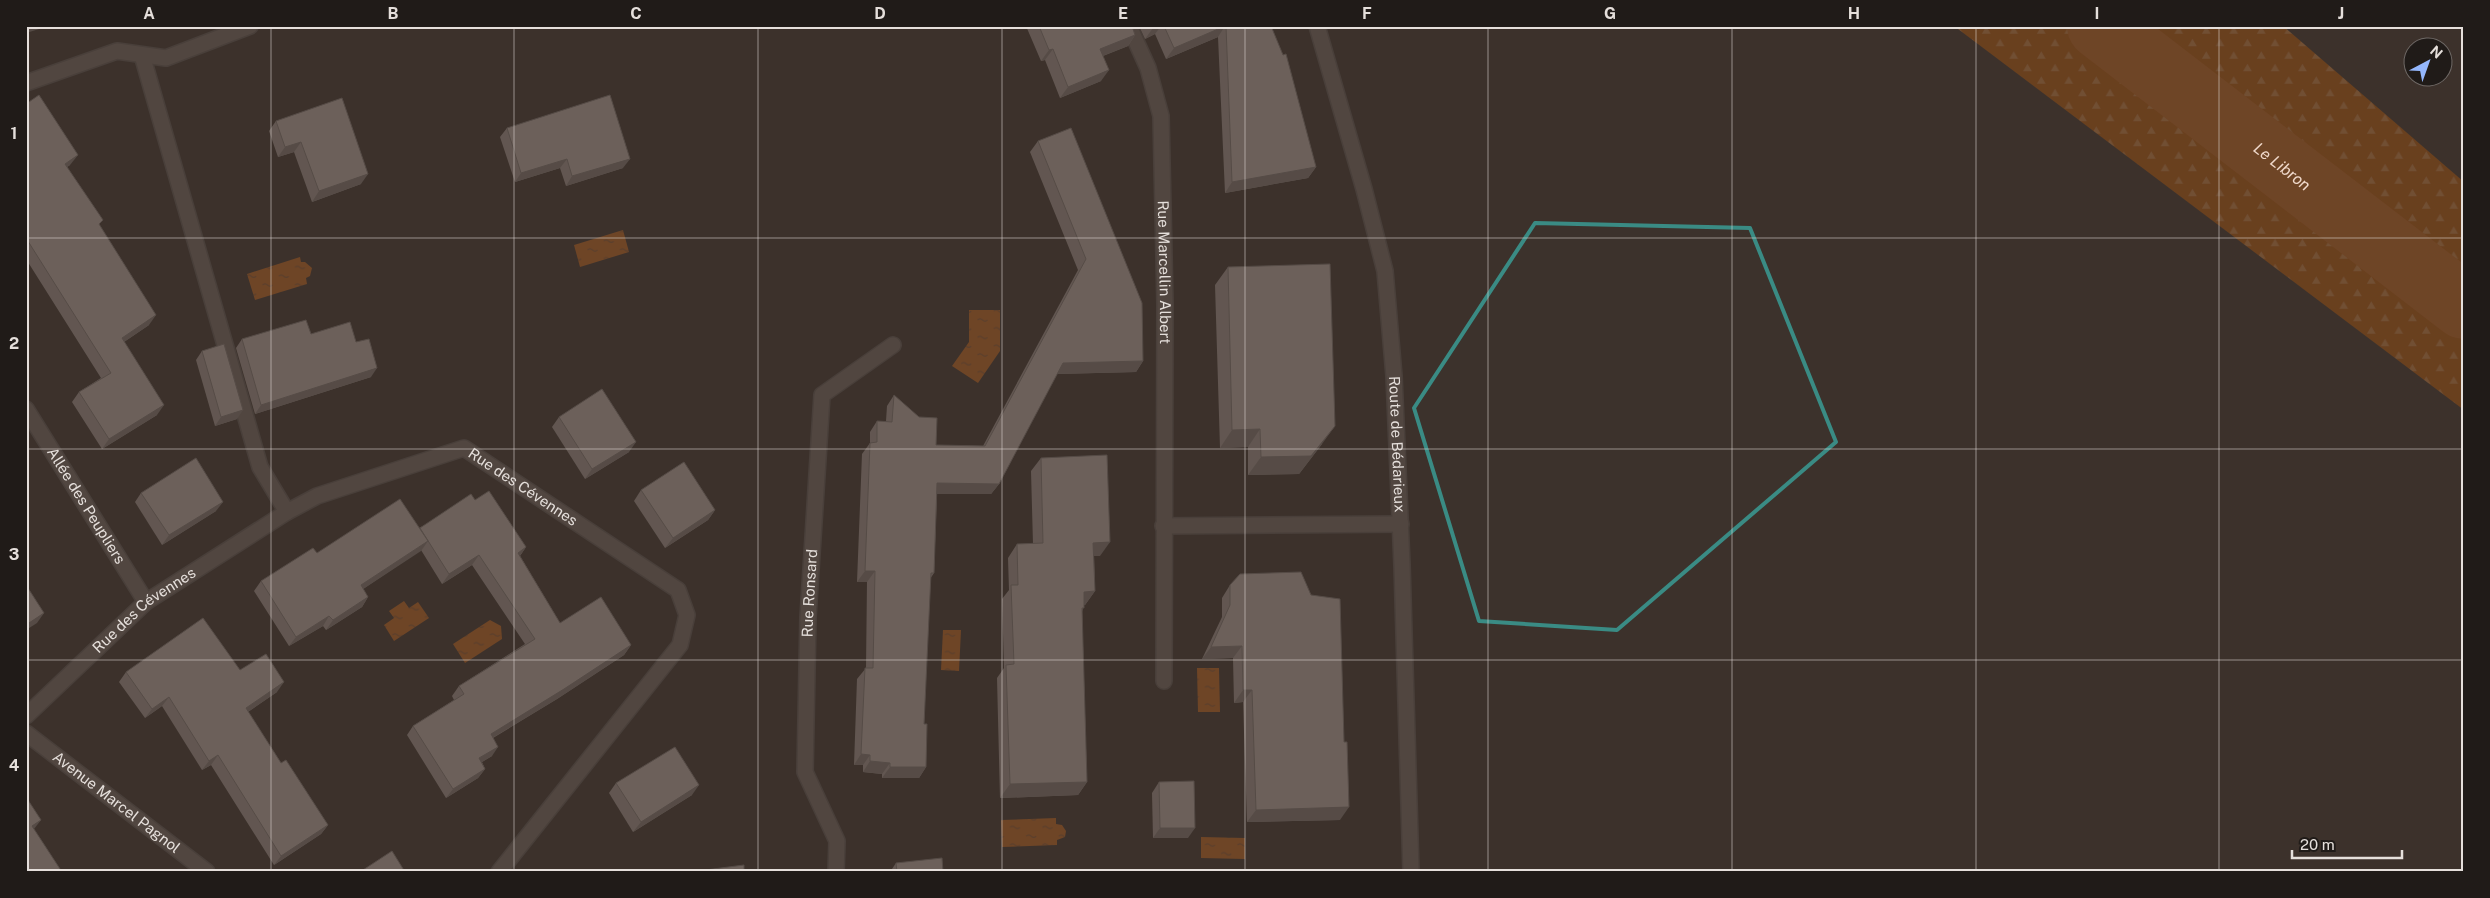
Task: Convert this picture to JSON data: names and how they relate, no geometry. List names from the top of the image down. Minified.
{"streets":{"street":["Rue Marcellin Albert","Route de Bédarieux","Rue des Cévennes","Allée des Peupliers","Rue Ronsard","Avenue Marcel Pagnol"]},"crossings":[["Rue des Cévennes","Allée des Peupliers"]],"water":["Le Libron"],"scale_bar":"20 m","north":"top right","grid":{"columns":["A","B","C","D","E","F","G","H","I","J"],"rows":["1","2","3","4"]}}
